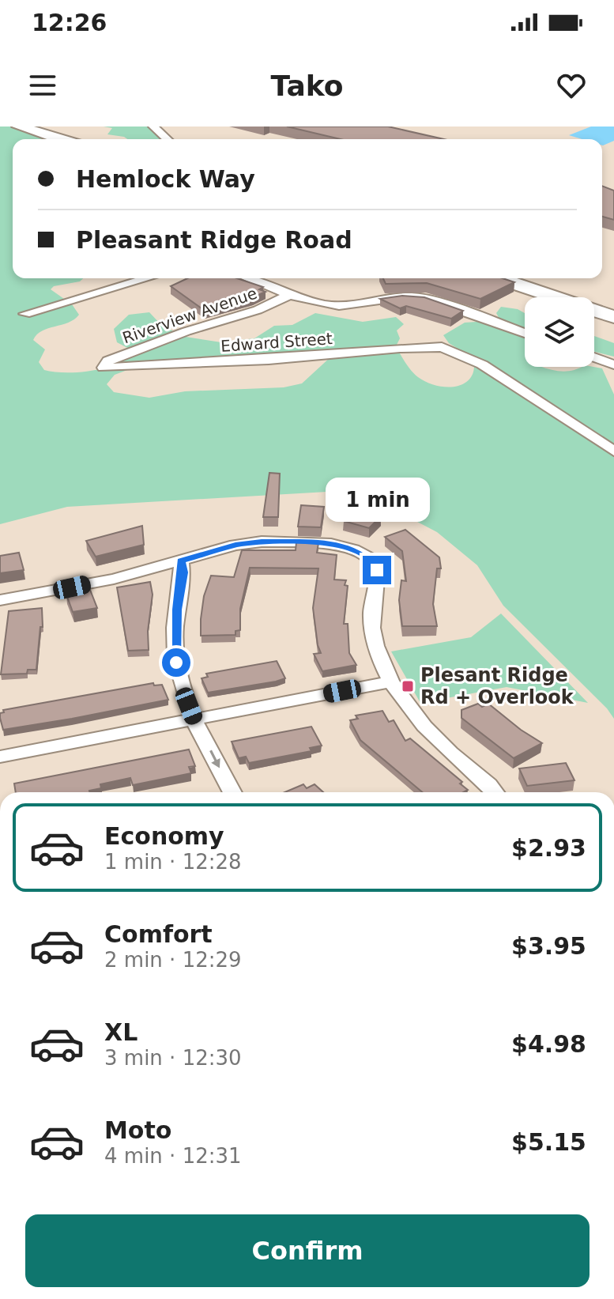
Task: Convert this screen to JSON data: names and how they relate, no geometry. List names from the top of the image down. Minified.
{"streets":{"street":["Riverview Avenue","Edward Street"]},"crossings":[["Riverview Avenue","Edward Street"]],"places":{"transit":["Plesant Ridge Rd + Overlook"]},"page":{"status":"12:26","header":"Tako","banner":["Hemlock Way","Pleasant Ridge Road"],"bubble":"1 min","list":[{"name":"Economy","note":"1 min · 12:28","value":"$2.93"},{"name":"Comfort","note":"2 min · 12:29","value":"$3.95"},{"name":"XL","note":"3 min · 12:30","value":"$4.98"},{"name":"Moto","note":"4 min · 12:31","value":"$5.15"}],"buttons":"Confirm"}}
